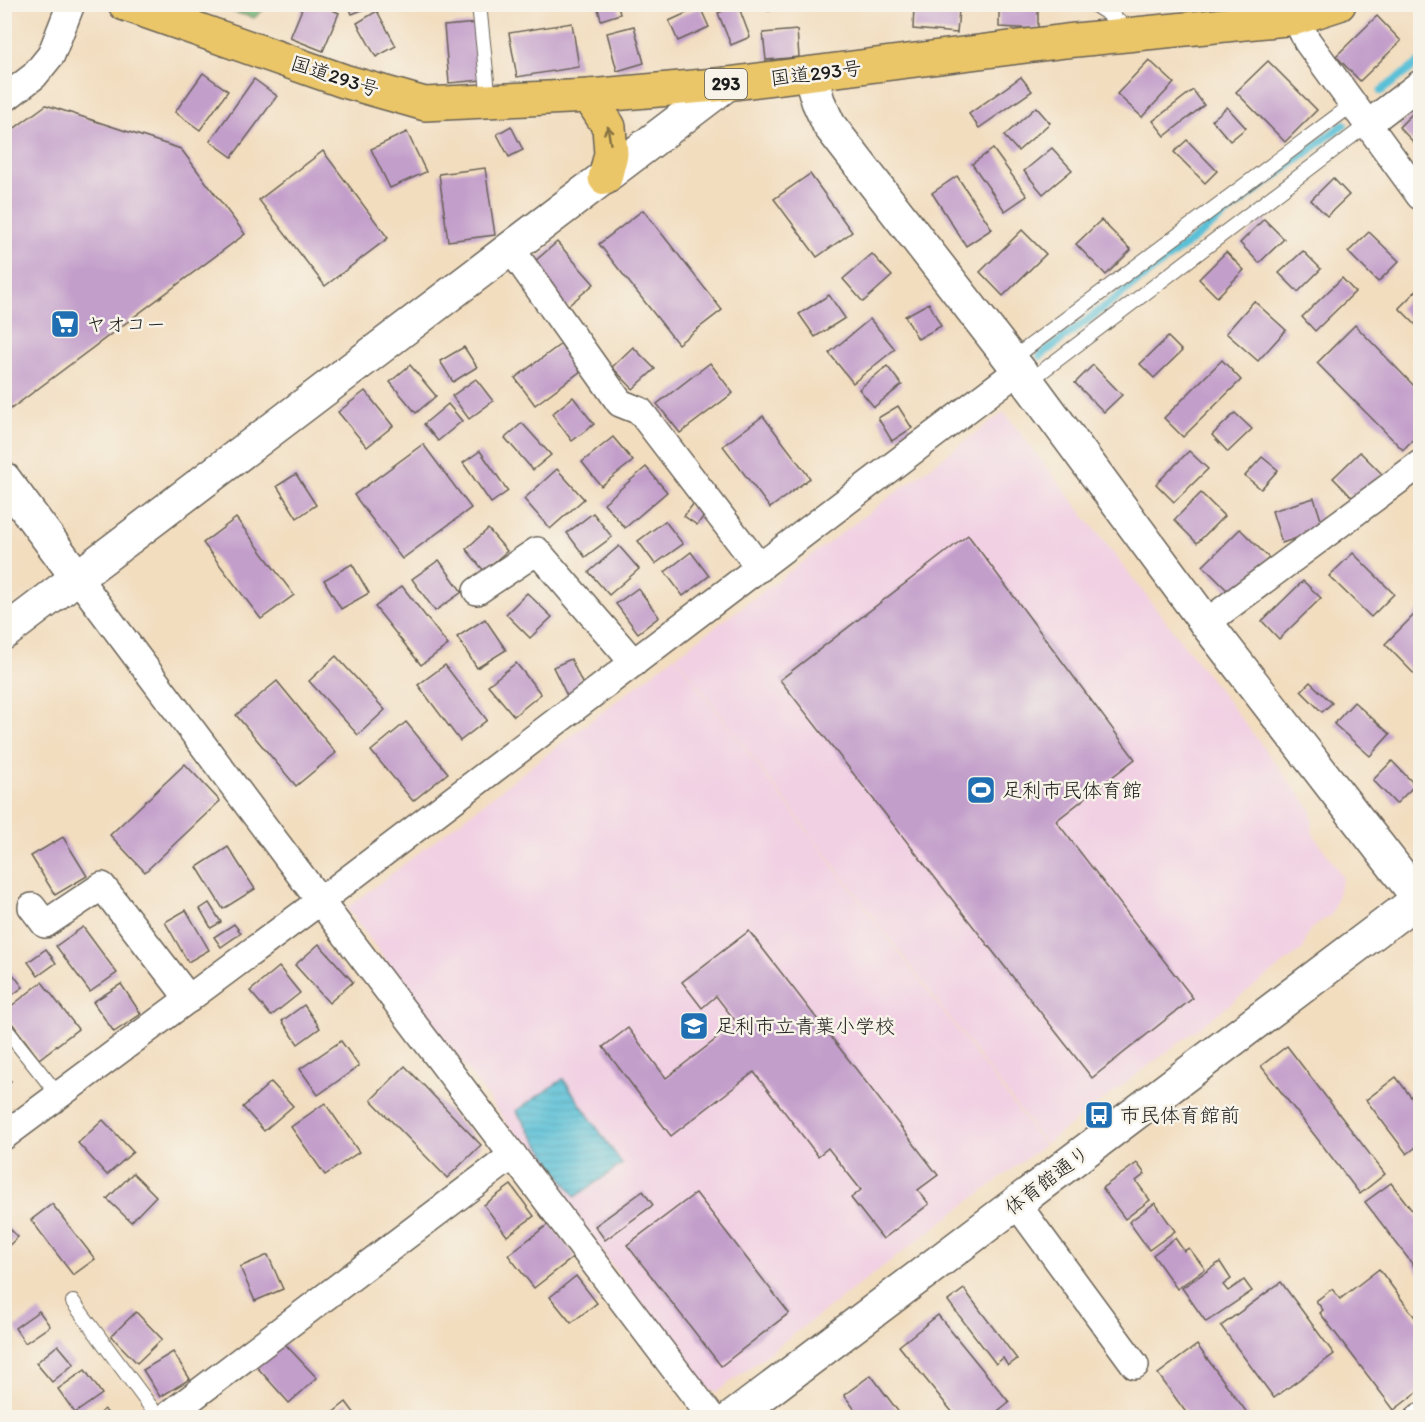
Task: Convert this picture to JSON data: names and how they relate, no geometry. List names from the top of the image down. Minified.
{"streets":{"highway":["国道293号","293"],"street":["体育館通り"]},"places":{"supermarket":["ヤオコー"],"sports":["足利市民体育館"],"school or university":["足利市立青葉小学校"],"bus stop":["市民体育館前"]}}
